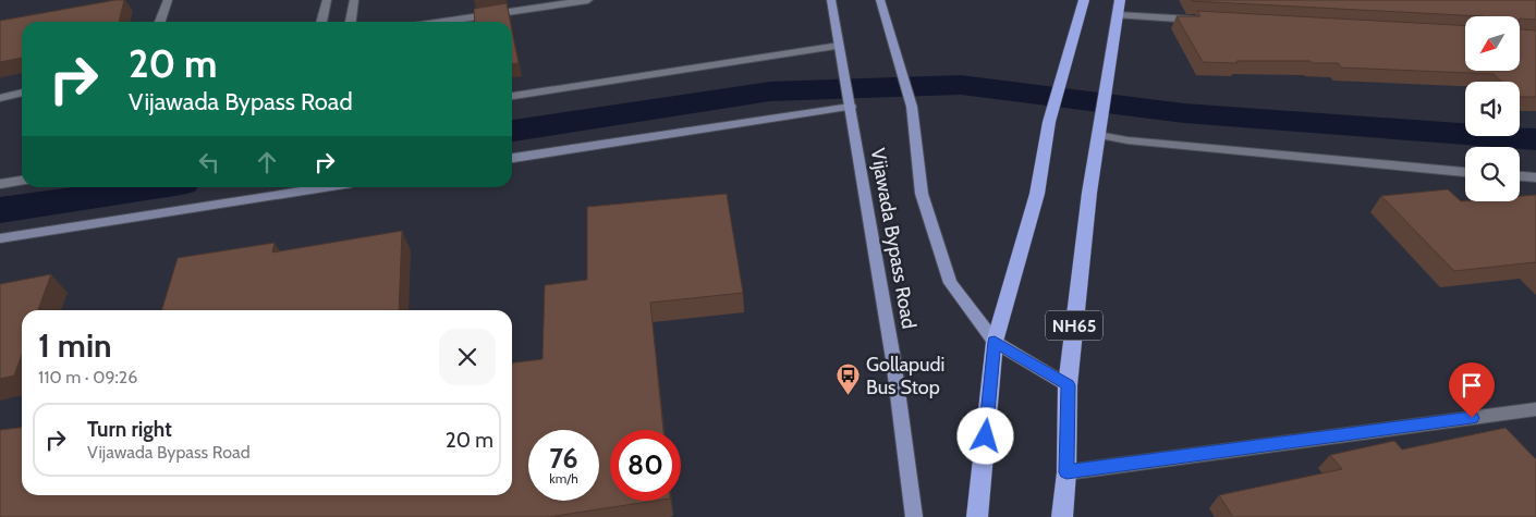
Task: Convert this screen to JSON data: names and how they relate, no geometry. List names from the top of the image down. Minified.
{"streets":{"highway":["NH65"],"main road":["Vijawada Bypass Road"]},"crossings":[["Vijawada Bypass Road","NH65"]],"places":{"bus stop":["Gollapudi Bus Stop"]},"north":"bottom left","page":{"turn":["20 m","Vijawada Bypass Road"],"heading":["1 min","110 m · 09:26"],"list":[{"name":"Turn right","note":"Vijawada Bypass Road","value":"20 m"}],"speed":"76 km/h","limit":"80"}}
